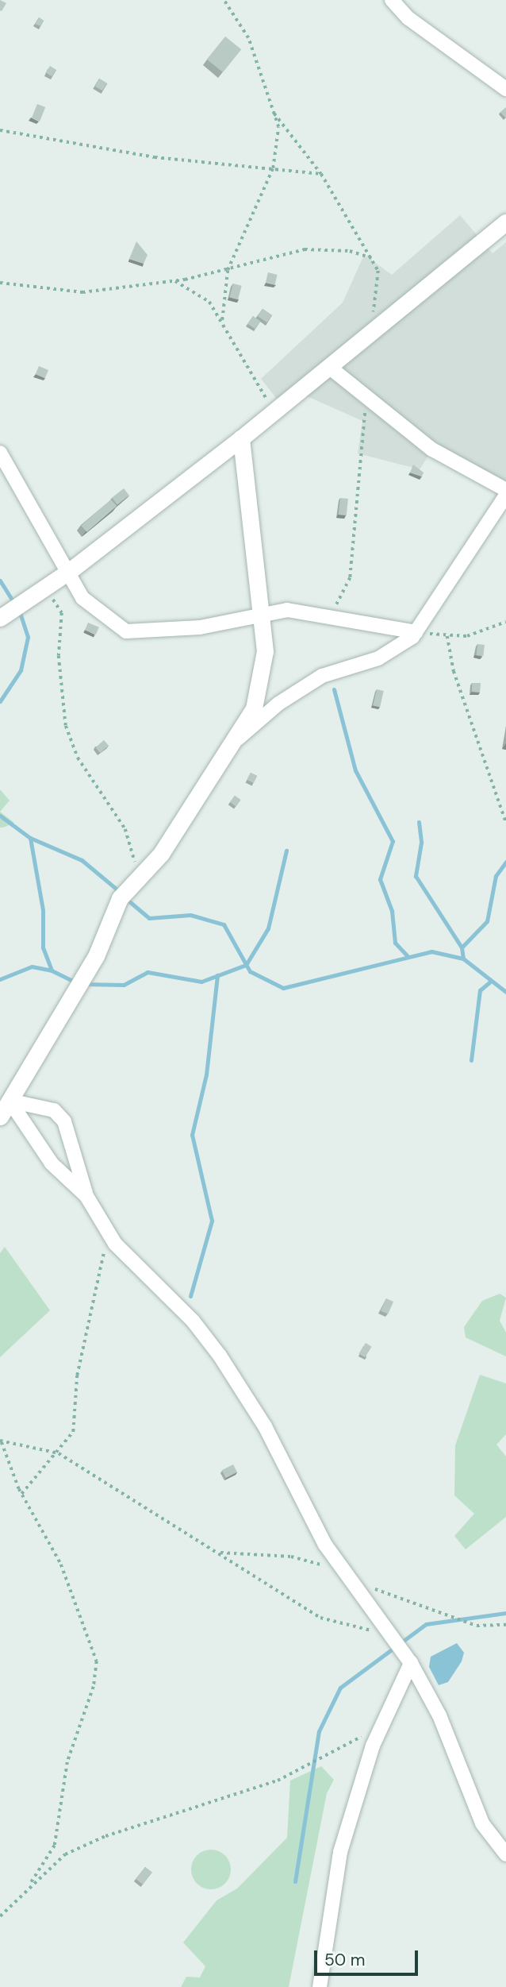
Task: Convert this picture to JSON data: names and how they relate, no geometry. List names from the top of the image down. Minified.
{"scale_bar":"50 m"}
